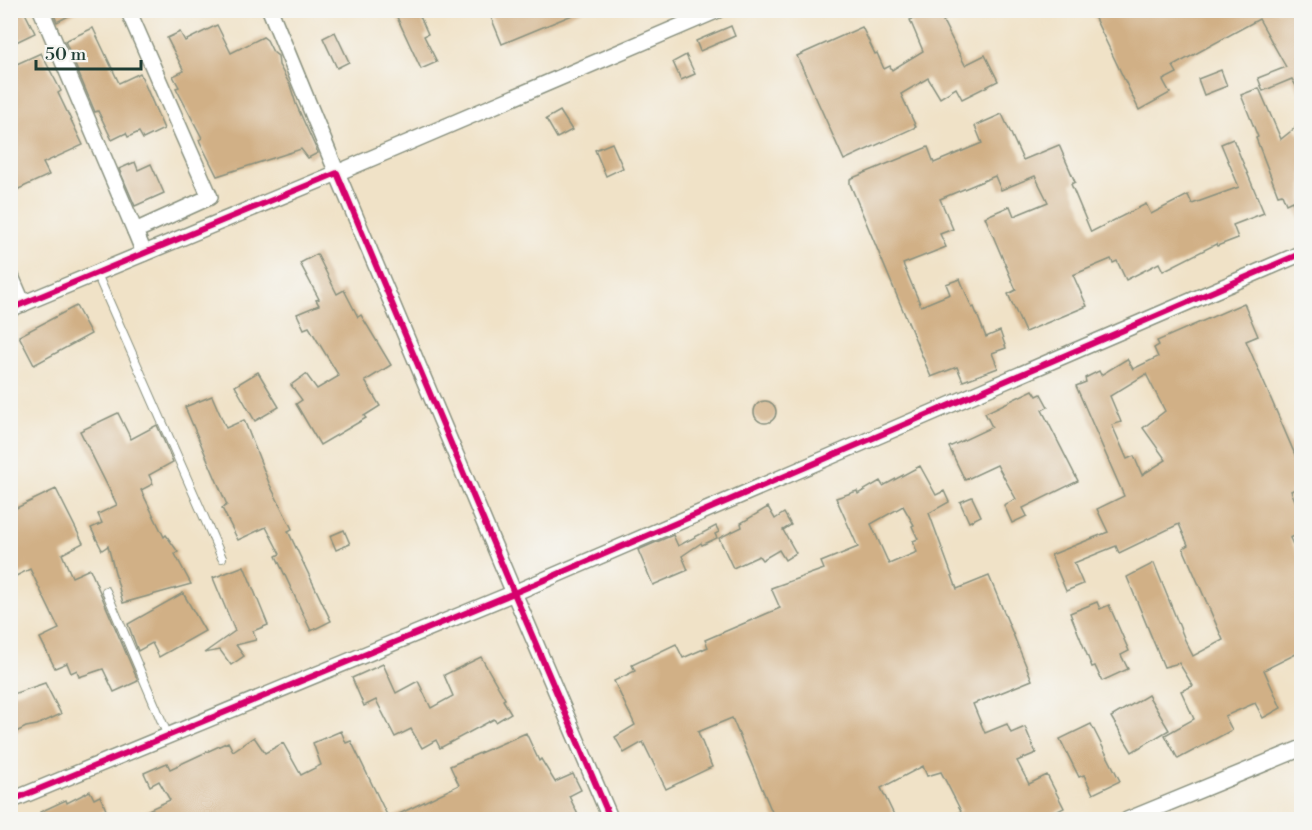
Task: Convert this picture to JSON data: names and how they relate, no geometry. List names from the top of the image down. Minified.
{"scale_bar":"50 m"}
